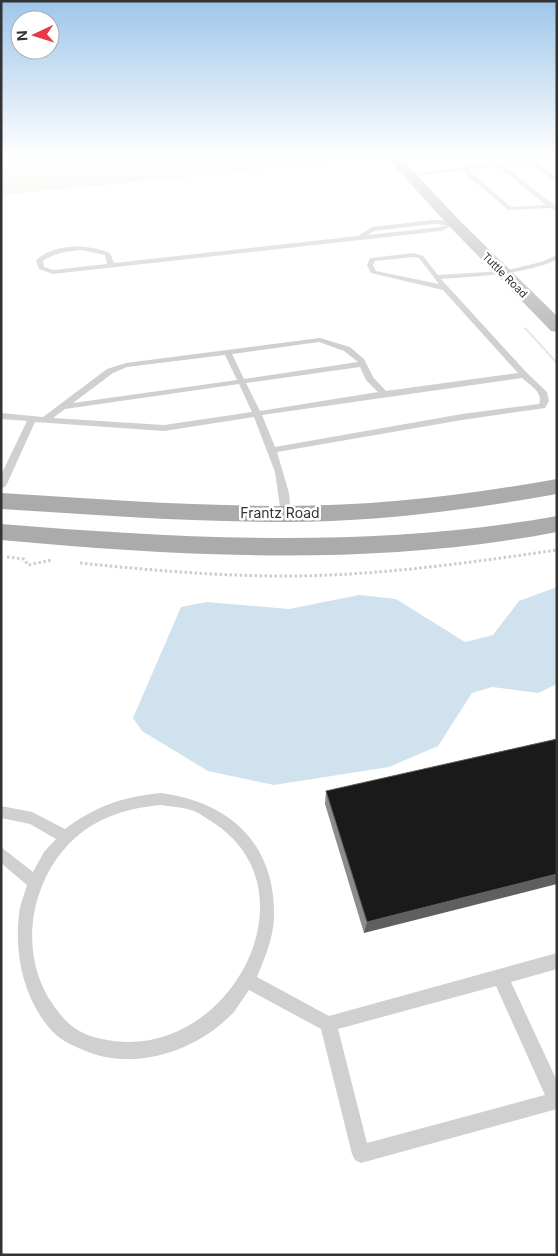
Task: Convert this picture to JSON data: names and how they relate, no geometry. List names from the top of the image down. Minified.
{"streets":{"main road":["Tuttle Road","Frantz Road"]},"north":"left"}
